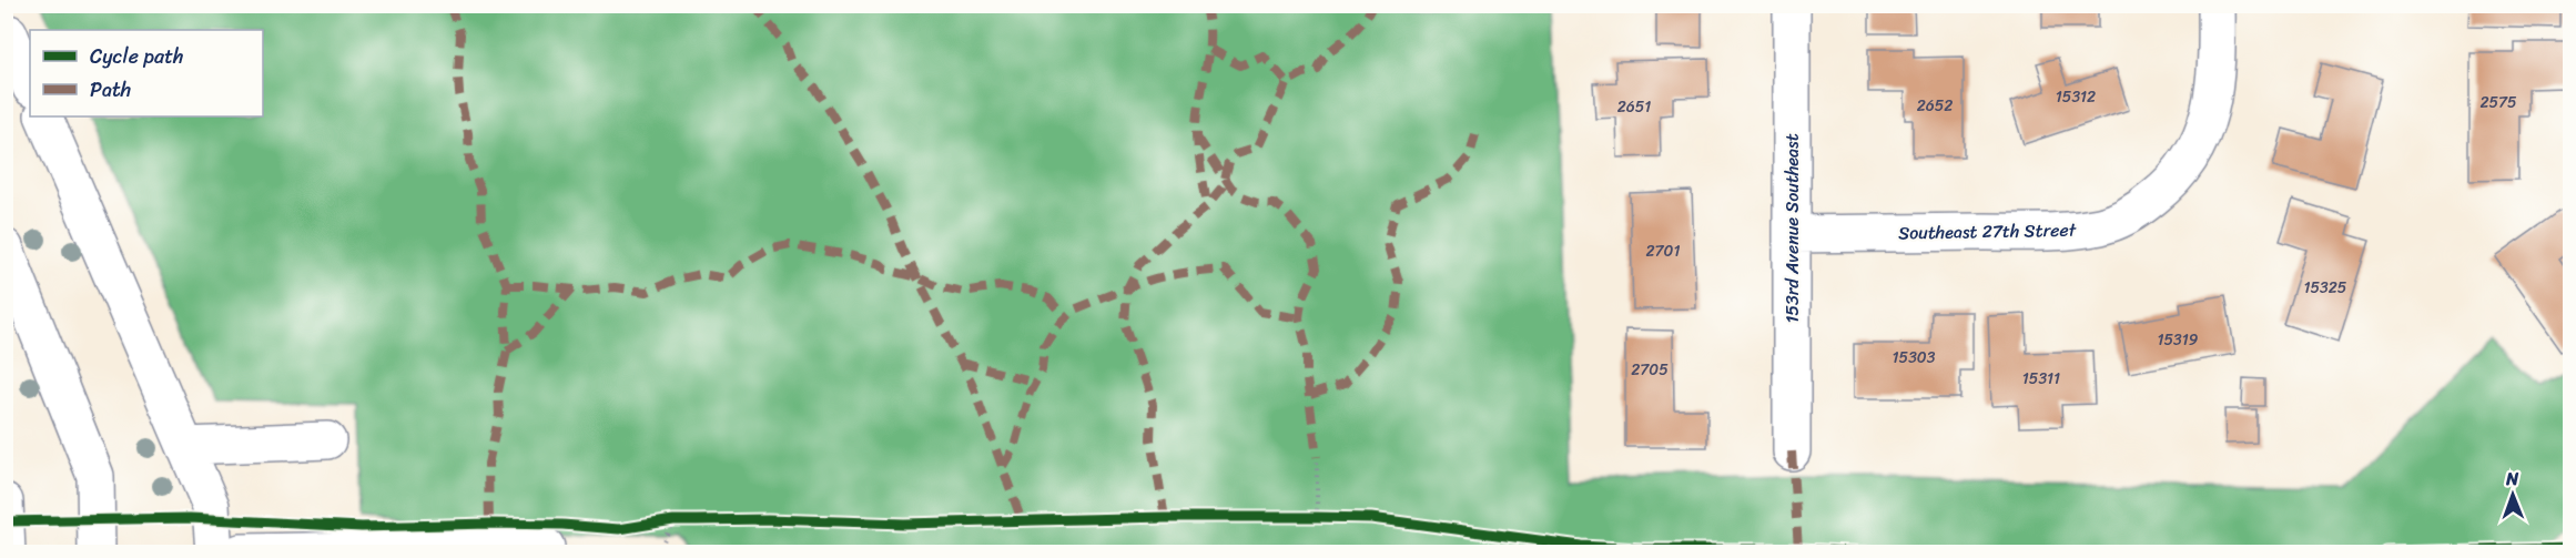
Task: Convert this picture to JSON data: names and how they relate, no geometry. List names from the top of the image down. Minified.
{"streets":{"street":["153rd Avenue Southeast","Southeast 27th Street"]},"crossings":[["153rd Avenue Southeast","Southeast 27th Street"]],"house_numbers":["15312","2575","2652","2651","2701","15325","15319","15303","2705","15311"],"legend":["Cycle path","Path"],"north":"top"}
